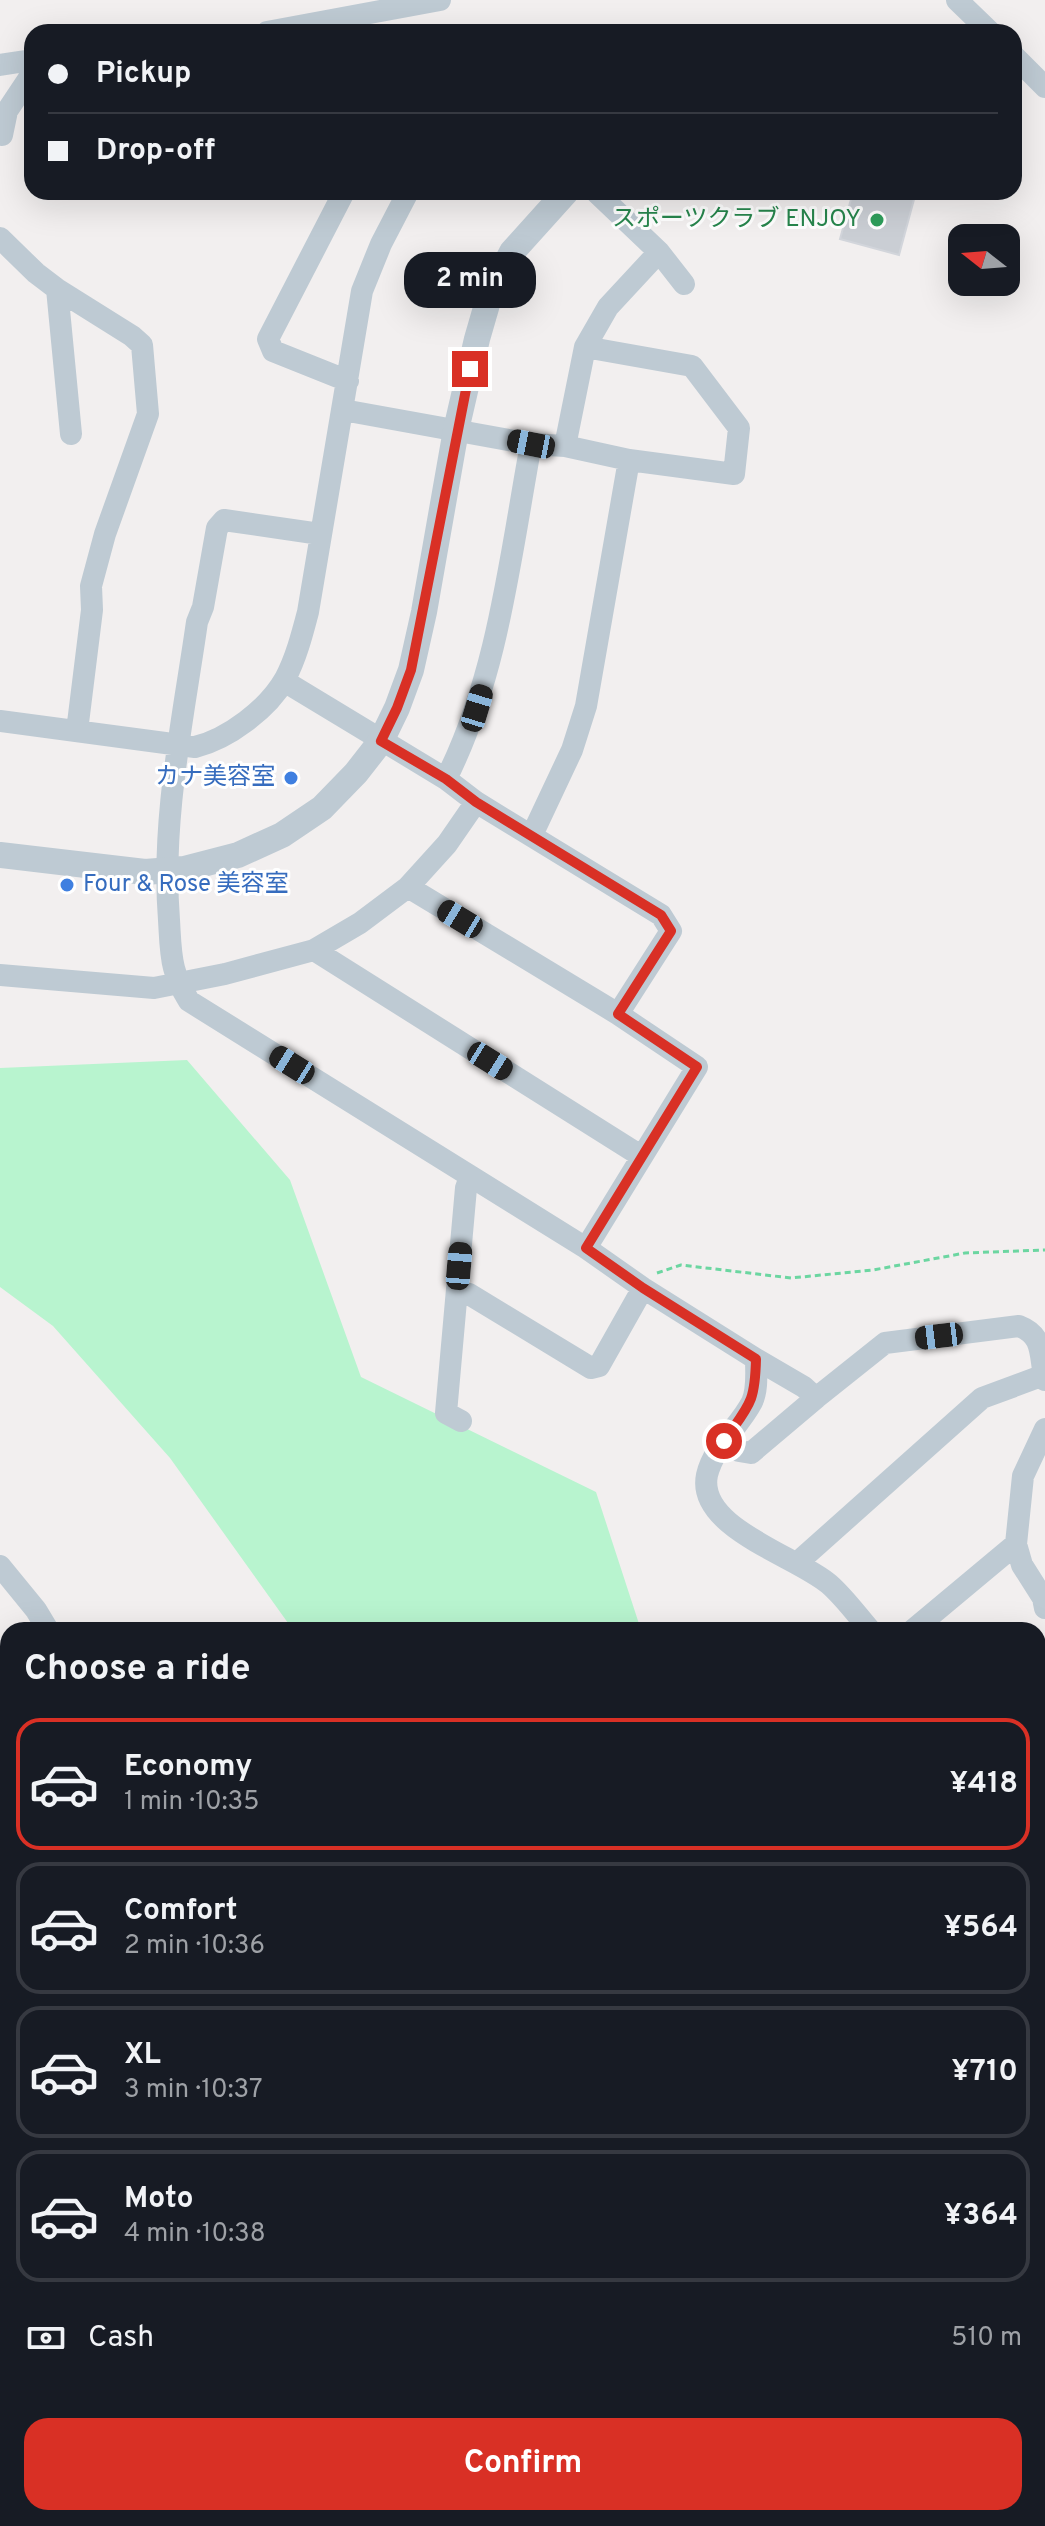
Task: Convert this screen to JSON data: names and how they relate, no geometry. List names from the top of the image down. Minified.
{"places":["スポーツクラブ ENJOY","カナ美容室","Four & Rose 美容室"],"north":"left","page":{"banner":["Pickup","Drop-off"],"bubble":"2 min","heading":"Choose a ride","list":[{"name":"Economy","note":"1 min · 10:35","value":"¥418"},{"name":"Comfort","note":"2 min · 10:36","value":"¥564"},{"name":"XL","note":"3 min · 10:37","value":"¥710"},{"name":"Moto","note":"4 min · 10:38","value":"¥364"}],"pay":["Cash","510 m"],"buttons":"Confirm"}}
